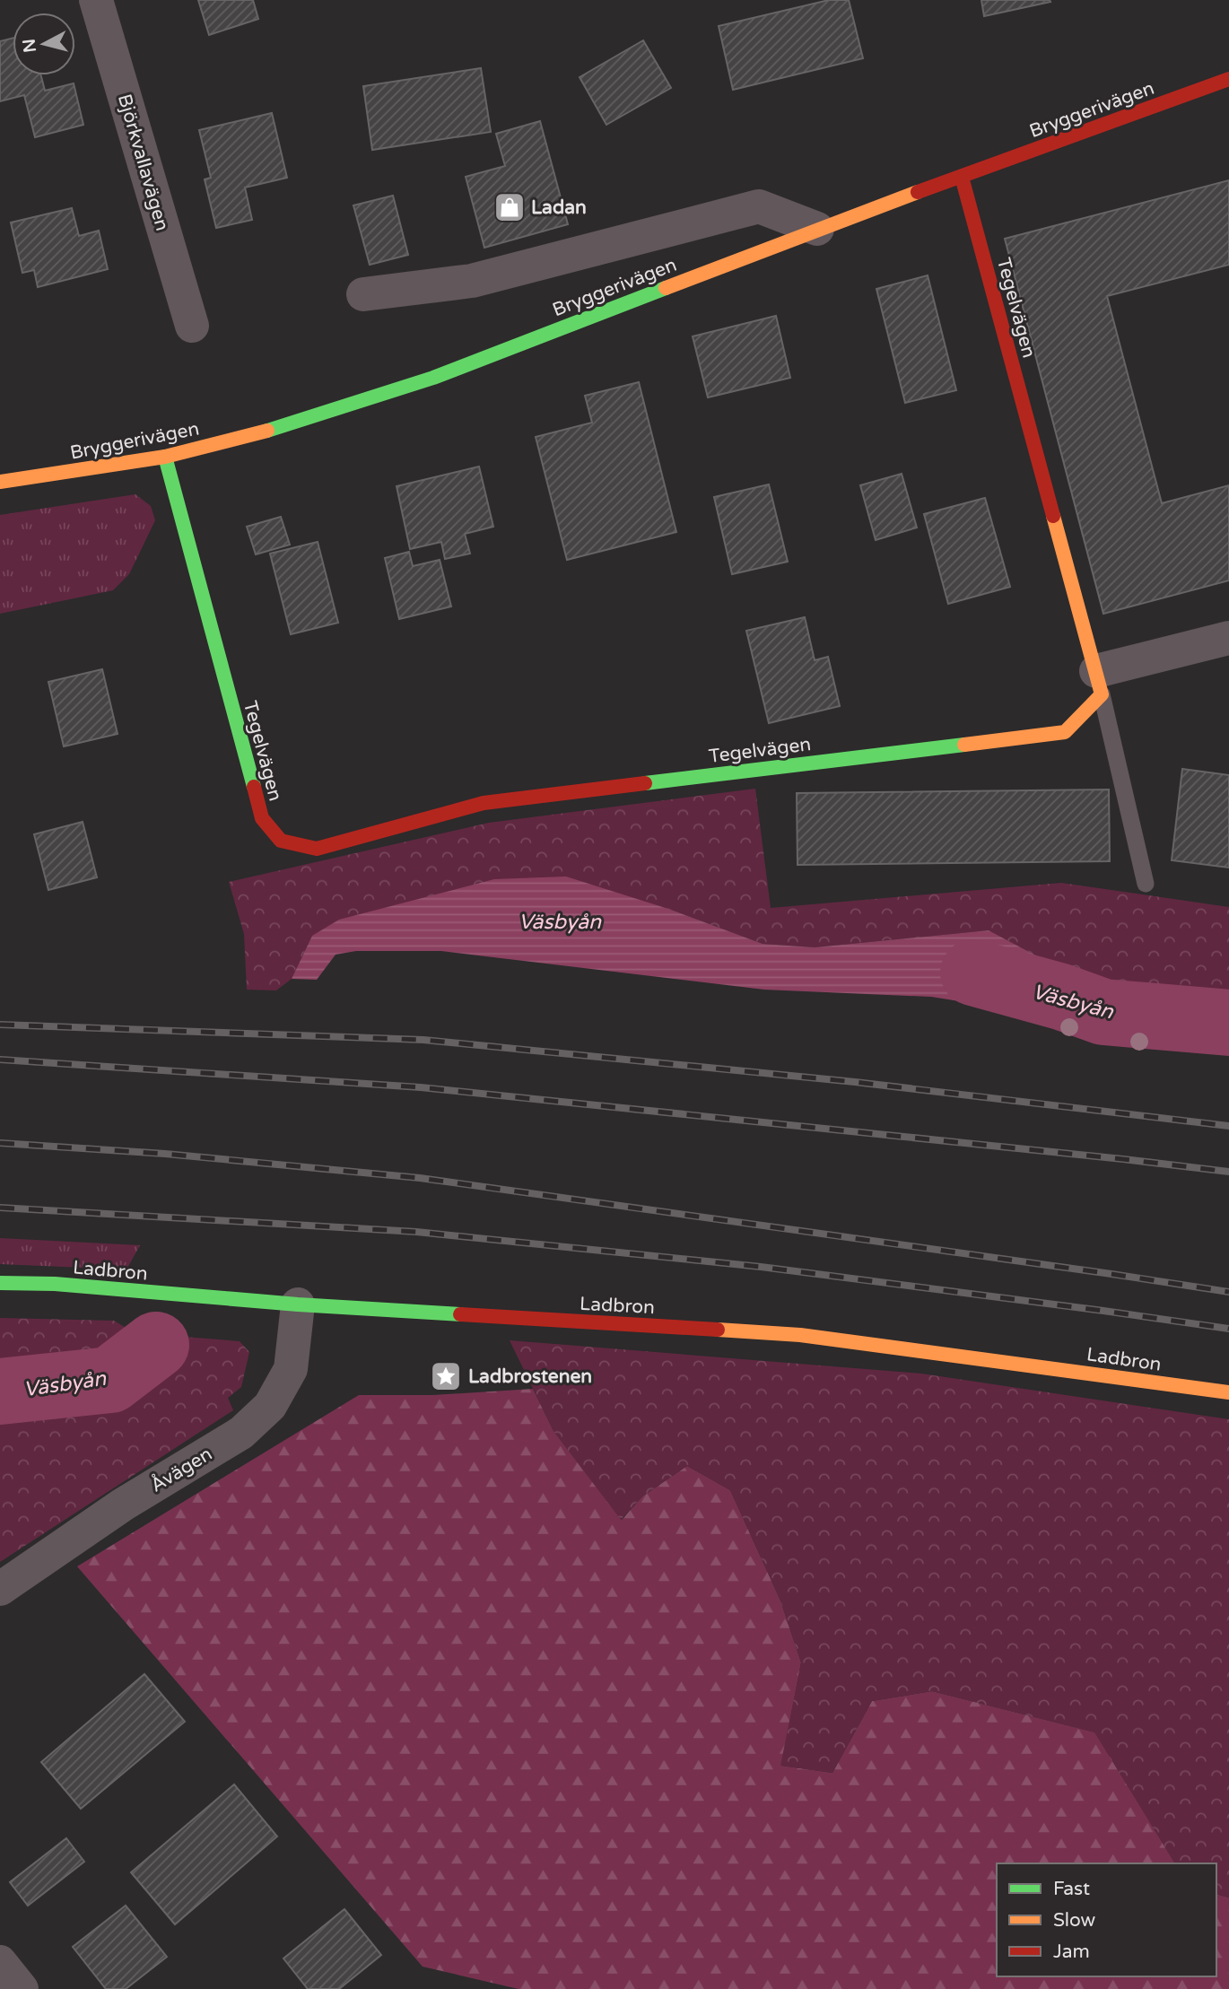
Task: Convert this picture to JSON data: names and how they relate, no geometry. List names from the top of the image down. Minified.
{"streets":{"street":["Bryggerivägen","Björkvallavägen","Tegelvägen","Ladbron","Åvägen"]},"crossings":[["Bryggerivägen","Tegelvägen"],["Ladbron","Åvägen"]],"water":["Väsbyån"],"places":{"shop":["Ladan"],"place":["Ladbrostenen"]},"legend":["Fast","Slow","Jam"],"north":"left"}
